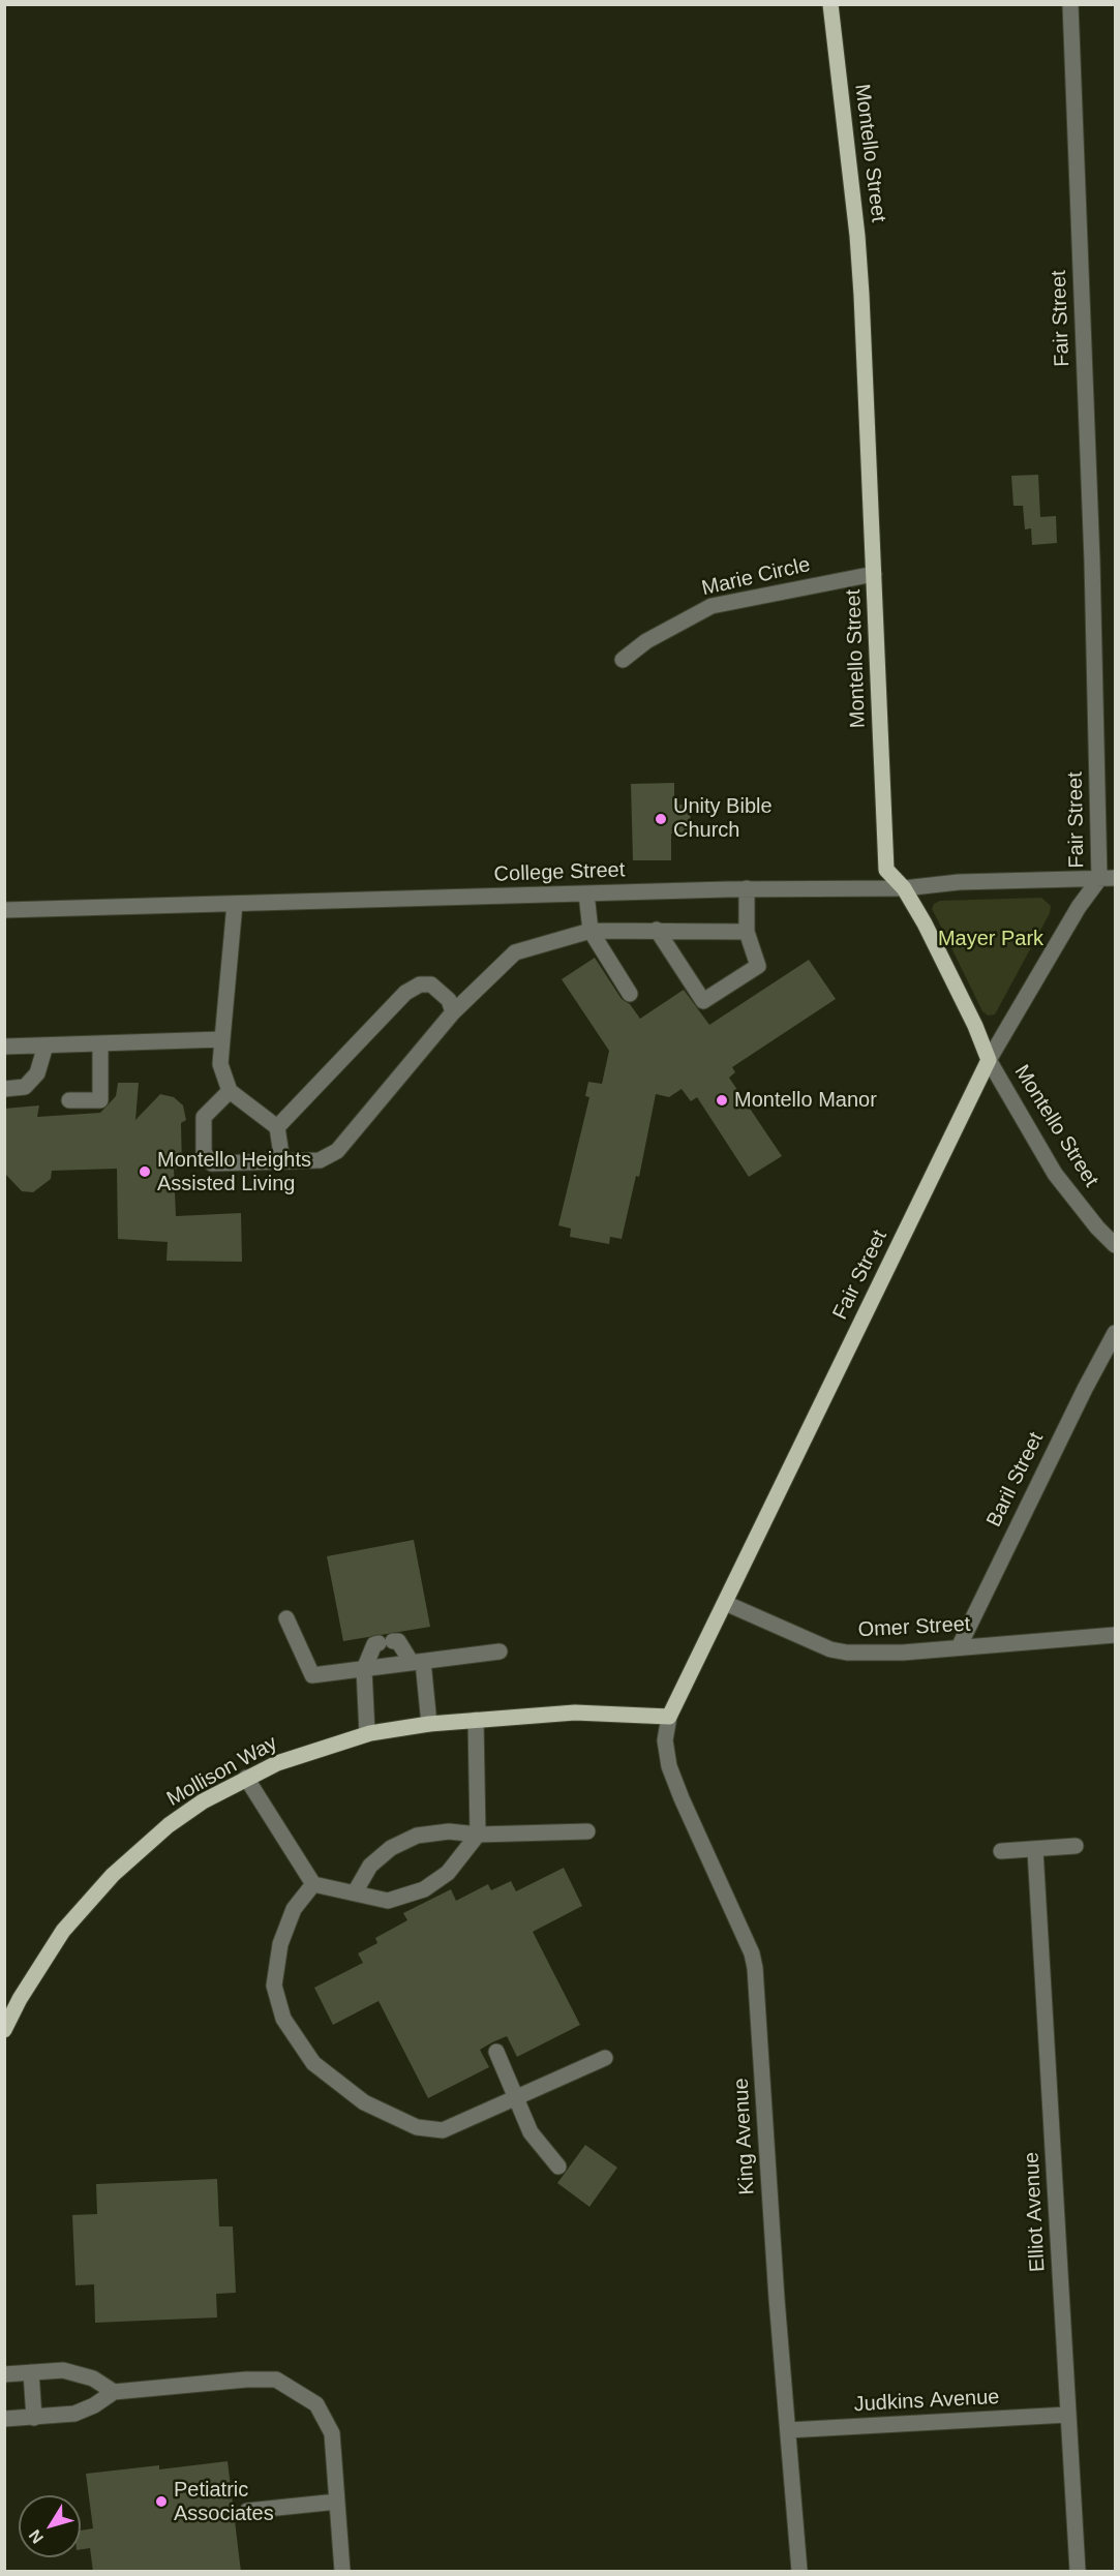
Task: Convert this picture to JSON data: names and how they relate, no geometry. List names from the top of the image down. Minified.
{"streets":{"main road":["Montello Street","Fair Street","Mollison Way"],"street":["Marie Circle","College Street","Baril Street","Omer Street","King Avenue","Elliot Avenue","Judkins Avenue"]},"crossings":[["Montello Street","Fair Street"],["Montello Street","Marie Circle"],["Montello Street","College Street"],["Fair Street","College Street"],["Fair Street","Omer Street"],["Fair Street","Mollison Way"],["Fair Street","King Avenue"],["Baril Street","Omer Street"],["Mollison Way","King Avenue"],["King Avenue","Judkins Avenue"],["Elliot Avenue","Judkins Avenue"]],"parks":["Mayer Park"],"places":["Unity Bible Church","Montello Manor","Montello Heights Assisted Living","Petiatric Associates"],"north":"bottom left"}
